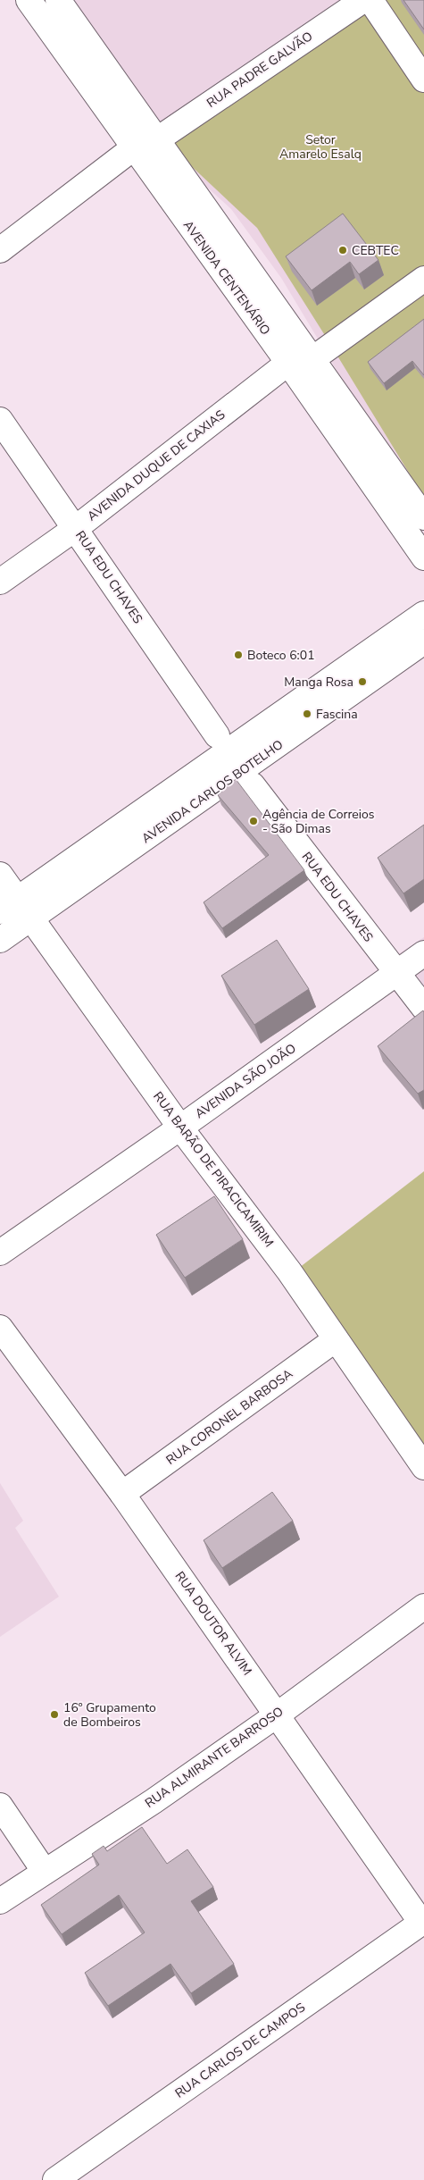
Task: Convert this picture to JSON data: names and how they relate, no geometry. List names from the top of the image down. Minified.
{"streets":{"main road":["RUA PADRE GALVÃO","AVENIDA CENTENÁRIO","AVENIDA DUQUE DE CAXIAS","RUA EDU CHAVES","AVENIDA CARLOS BOTELHO","AVENIDA SÃO JOÃO","RUA BARÃO DE PIRACICAMIRIM","RUA CORONEL BARBOSA","RUA DOUTOR ALVIM","RUA ALMIRANTE BARROSO","RUA CARLOS DE CAMPOS"]},"crossings":[["RUA PADRE GALVÃO","AVENIDA CENTENÁRIO"],["AVENIDA CENTENÁRIO","AVENIDA DUQUE DE CAXIAS"],["AVENIDA DUQUE DE CAXIAS","RUA EDU CHAVES"],["RUA EDU CHAVES","AVENIDA SÃO JOÃO"],["AVENIDA CARLOS BOTELHO","RUA BARÃO DE PIRACICAMIRIM"],["AVENIDA SÃO JOÃO","RUA BARÃO DE PIRACICAMIRIM"],["RUA BARÃO DE PIRACICAMIRIM","RUA CORONEL BARBOSA"],["RUA CORONEL BARBOSA","RUA DOUTOR ALVIM"],["RUA DOUTOR ALVIM","RUA ALMIRANTE BARROSO"],["RUA DOUTOR ALVIM","RUA CARLOS DE CAMPOS"]],"parks":["Setor Amarelo Esalq"],"places":["CEBTEC","Boteco 6:01","Manga Rosa","Fascina","Agência de Correios - São Dimas","16º Grupamento de Bombeiros"]}
